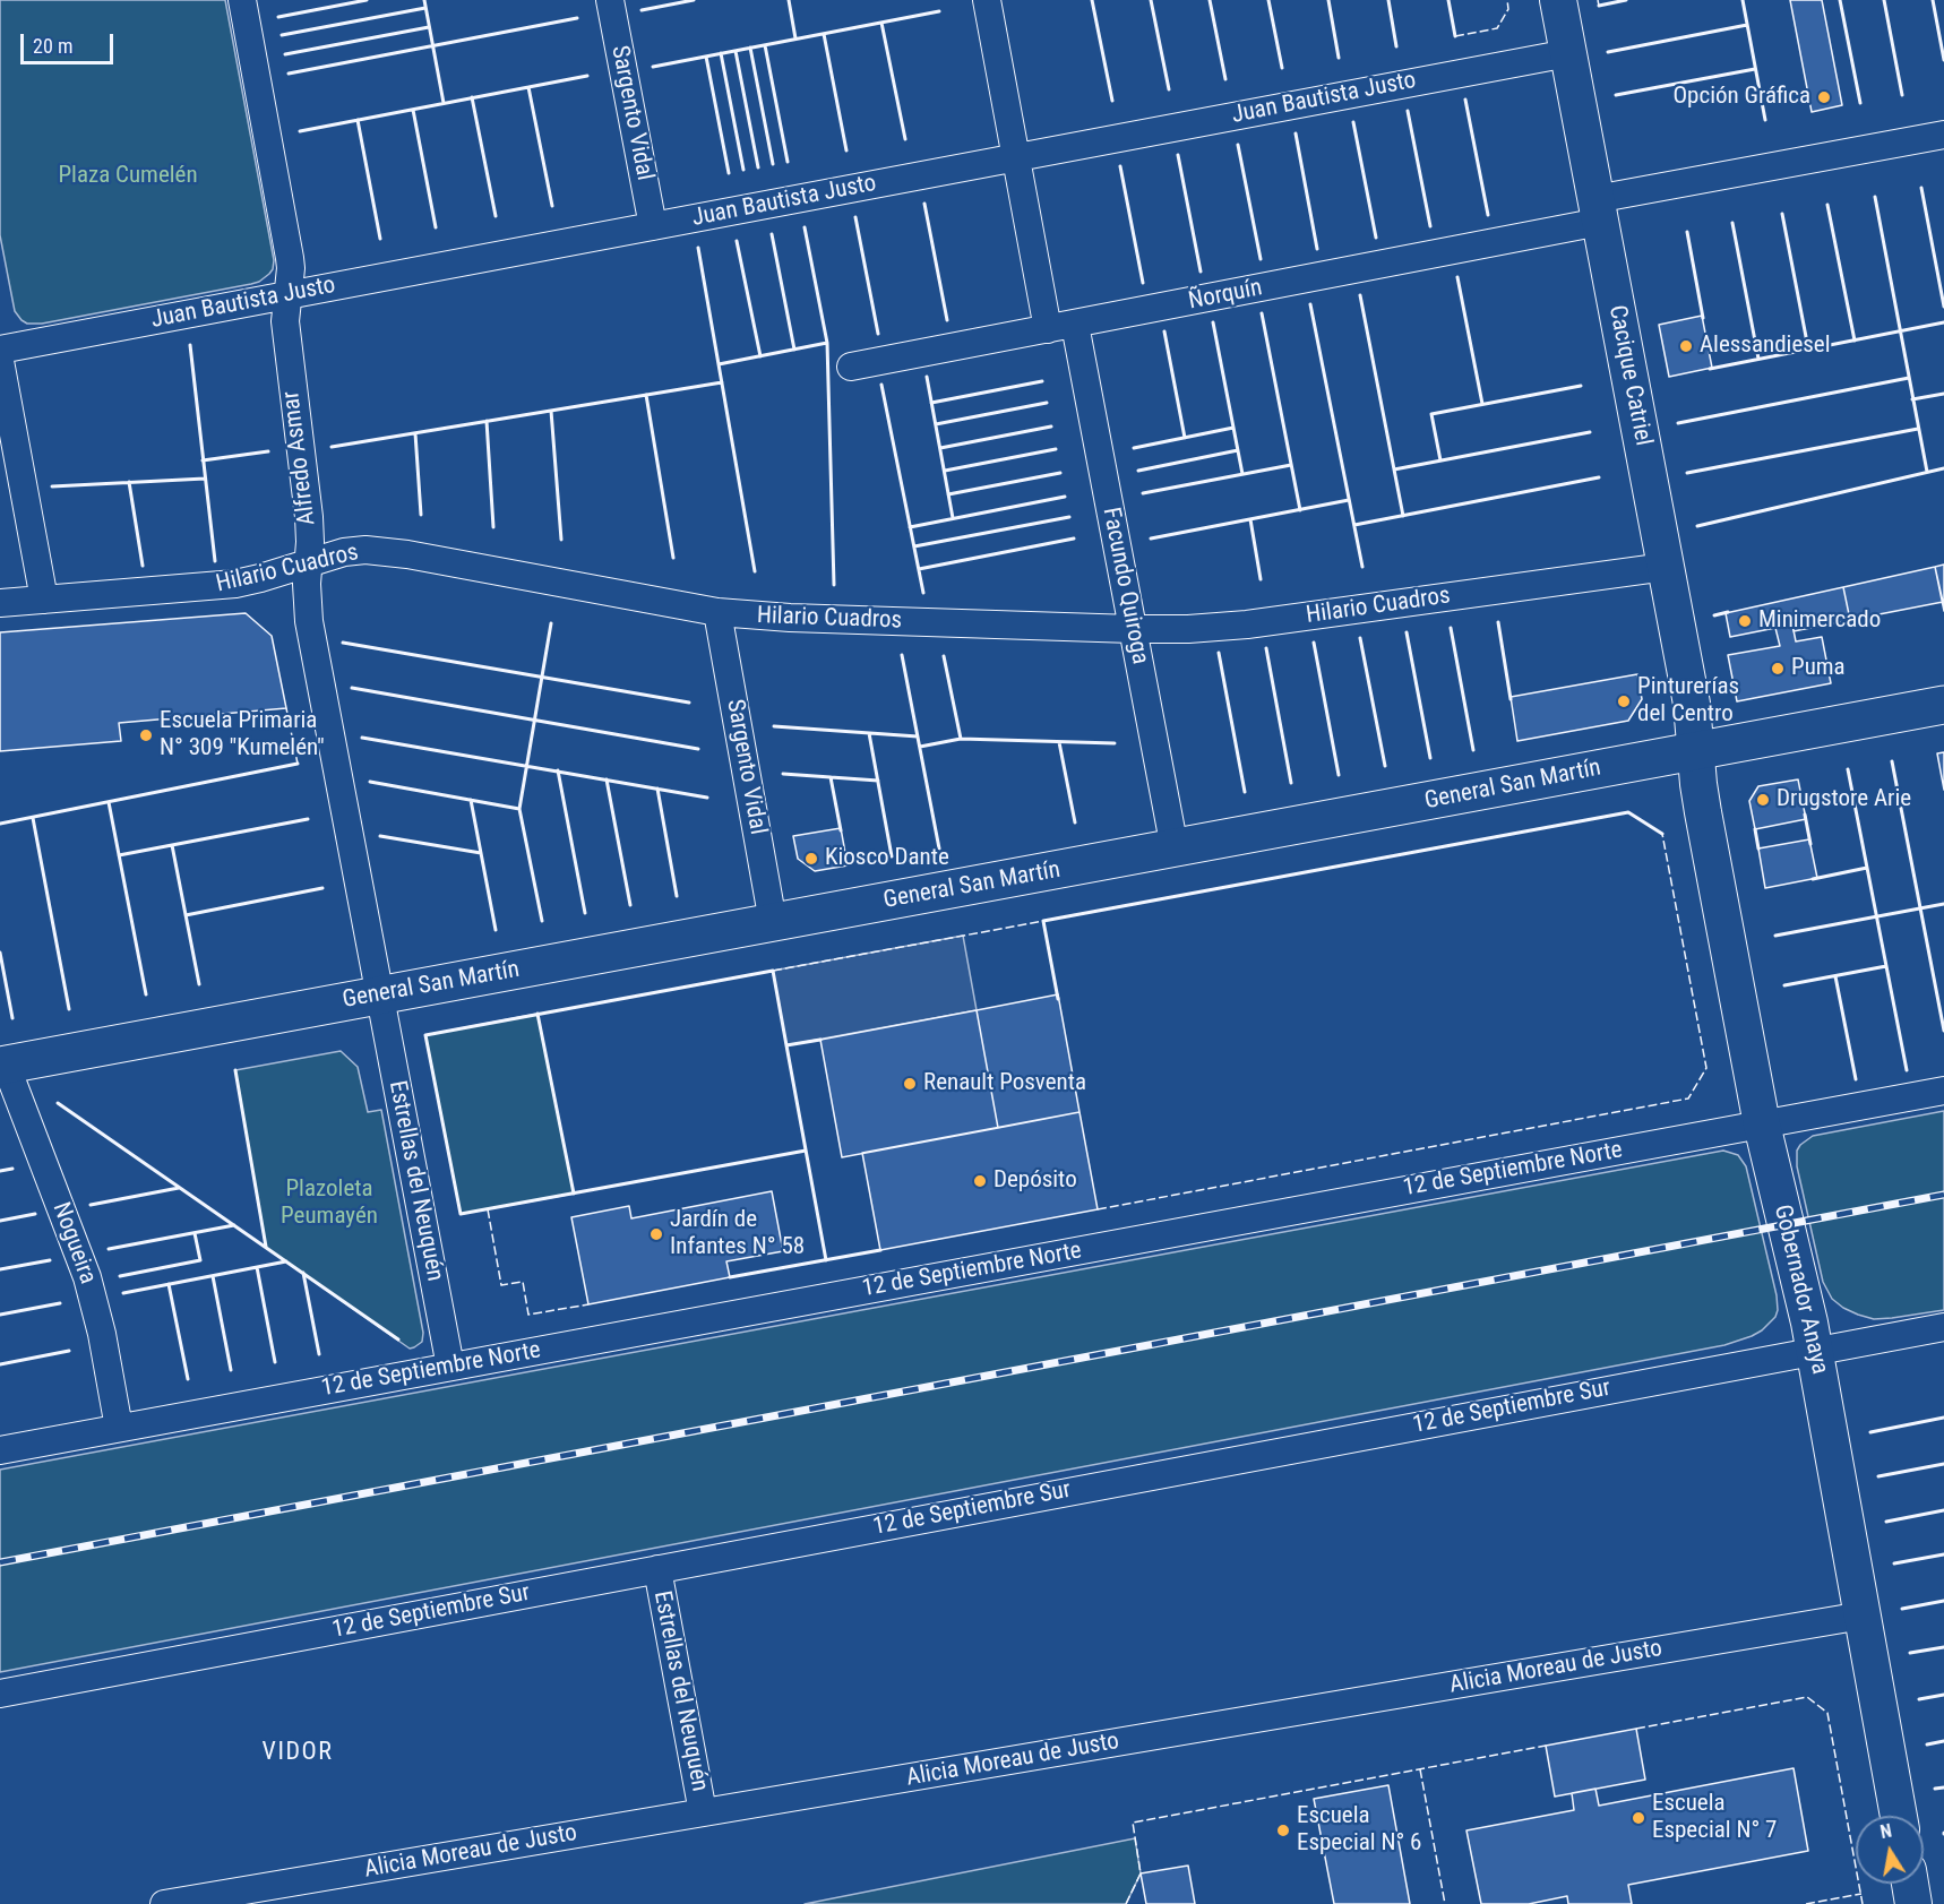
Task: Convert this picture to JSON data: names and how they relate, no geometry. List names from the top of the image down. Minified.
{"streets":{"main road":["General San Martín"],"street":["Juan Bautista Justo","Sargento Vidal","Ñorquín","Cacique Catriel","Alfredo Asmar","Hilario Cuadros","Facundo Quiroga","12 de Septiembre Norte","Estrellas del Neuquén","Nogueira","Gobernador Anaya","12 de Septiembre Sur","Alicia Moreau de Justo"]},"crossings":[["Juan Bautista Justo","Sargento Vidal"],["Juan Bautista Justo","Cacique Catriel"],["Juan Bautista Justo","Alfredo Asmar"],["Juan Bautista Justo","Facundo Quiroga"],["Sargento Vidal","Hilario Cuadros"],["Sargento Vidal","General San Martín"],["Ñorquín","Cacique Catriel"],["Ñorquín","Facundo Quiroga"],["Cacique Catriel","Hilario Cuadros"],["Cacique Catriel","General San Martín"],["Cacique Catriel","Gobernador Anaya"],["Alfredo Asmar","Hilario Cuadros"],["Alfredo Asmar","General San Martín"],["Alfredo Asmar","Estrellas del Neuquén"],["Hilario Cuadros","Facundo Quiroga"],["Facundo Quiroga","General San Martín"],["General San Martín","Estrellas del Neuquén"],["General San Martín","Nogueira"],["General San Martín","Gobernador Anaya"],["12 de Septiembre Norte","Estrellas del Neuquén"],["12 de Septiembre Norte","Nogueira"],["12 de Septiembre Norte","Gobernador Anaya"],["Estrellas del Neuquén","12 de Septiembre Sur"],["Estrellas del Neuquén","Alicia Moreau de Justo"],["Gobernador Anaya","12 de Septiembre Sur"],["Gobernador Anaya","Alicia Moreau de Justo"]],"districts":["VIDOR"],"parks":["Plaza Cumelén","Plazoleta Peumayén"],"places":["Opción Gráfica","Alessandiesel","Minimercado","Puma","Pinturerías del Centro","Escuela Primaria N° 309 \"Kumelén\"","Drugstore Arie","Kiosco Dante","Renault Posventa","Depósito","Jardín de Infantes N° 58","Escuela Especial N° 7","Escuela Especial N° 6"],"scale_bar":"20 m","north":"top"}
